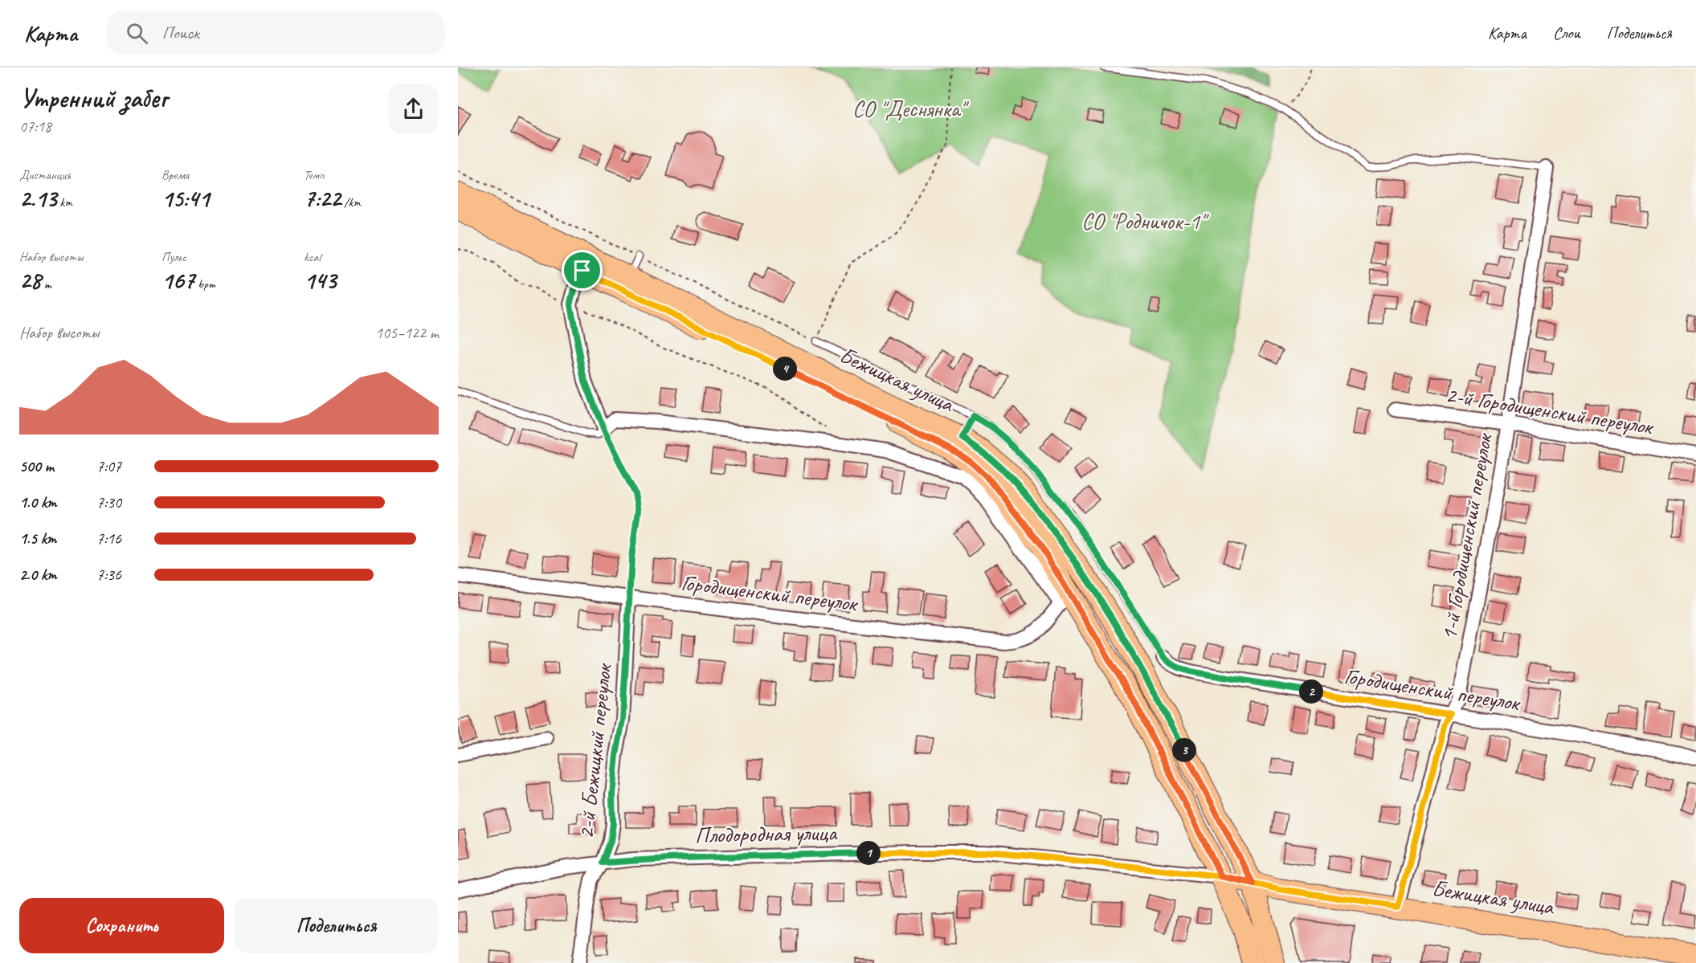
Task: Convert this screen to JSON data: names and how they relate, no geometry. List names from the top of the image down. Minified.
{"streets":{"main road":["Бежицкая улица"],"street":["2-й Городищенский переулок","1-й Городищенский переулок","Городищенский переулок","2-й Бежицкий переулок","Плодородная улица"]},"crossings":[["Бежицкая улица","1-й Городищенский переулок"],["Бежицкая улица","Плодородная улица"],["2-й Городищенский переулок","1-й Городищенский переулок"],["1-й Городищенский переулок","Городищенский переулок"],["Городищенский переулок","2-й Бежицкий переулок"],["2-й Бежицкий переулок","Плодородная улица"]],"parks":["СО \"Деснянка\"","СО \"Родничок-1\""],"page":{"header":"Карта","search":"Поиск","nav":["Карта","Слои","Поделиться"],"heading":["Утренний забег","07:18"],"stats":[["Дистанция","2.13 km"],["Время","15:41"],["Темп","7:22 /km"],["Набор высоты","28 m"],["Пульс","167 bpm"],["kcal","143"]],"chart":["Набор высоты","105–122 m"],"pins":["4","2","3","1"],"list":[{"name":"500 m","note":"7:07"},{"name":"1.0 km","note":"7:30"},{"name":"1.5 km","note":"7:16"},{"name":"2.0 km","note":"7:36"}],"buttons":["Сохранить","Поделиться"]}}
